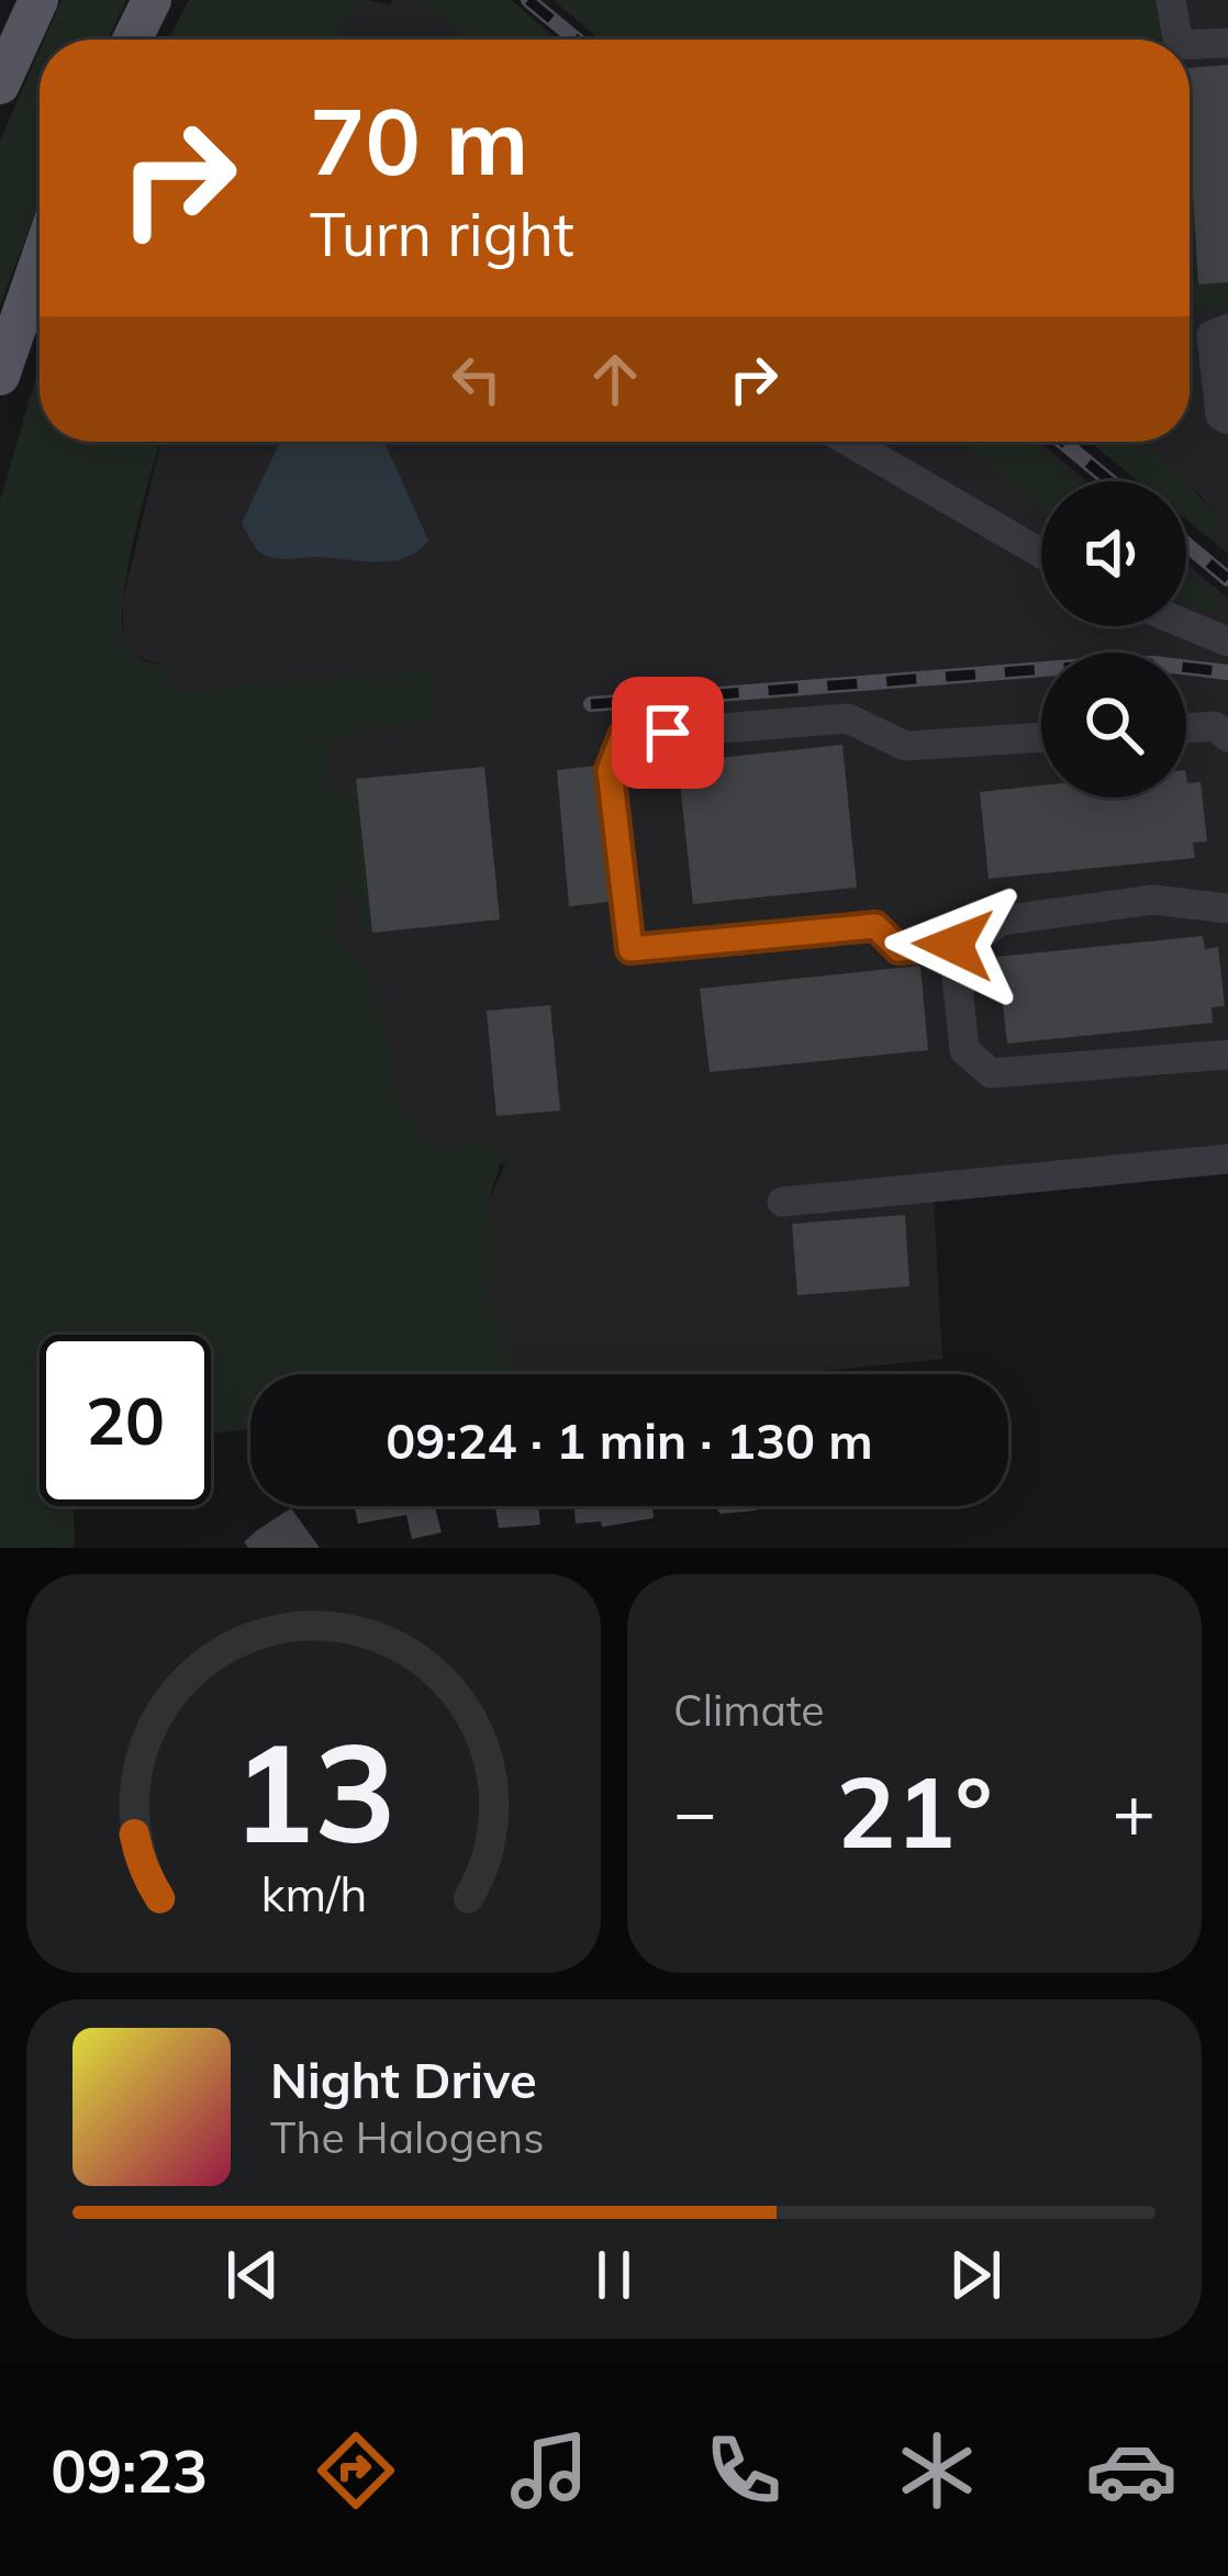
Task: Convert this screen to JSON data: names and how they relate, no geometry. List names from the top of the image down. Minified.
{"page":{"turn":["70 m","Turn right"],"limit":"20","trip":"09:24 · 1 min · 130 m","tile":"Climate","heat":["−","21°","+"],"song":["Night Drive","The Halogens"],"tabs":"09:23","gauge":["13","km/h"]}}
